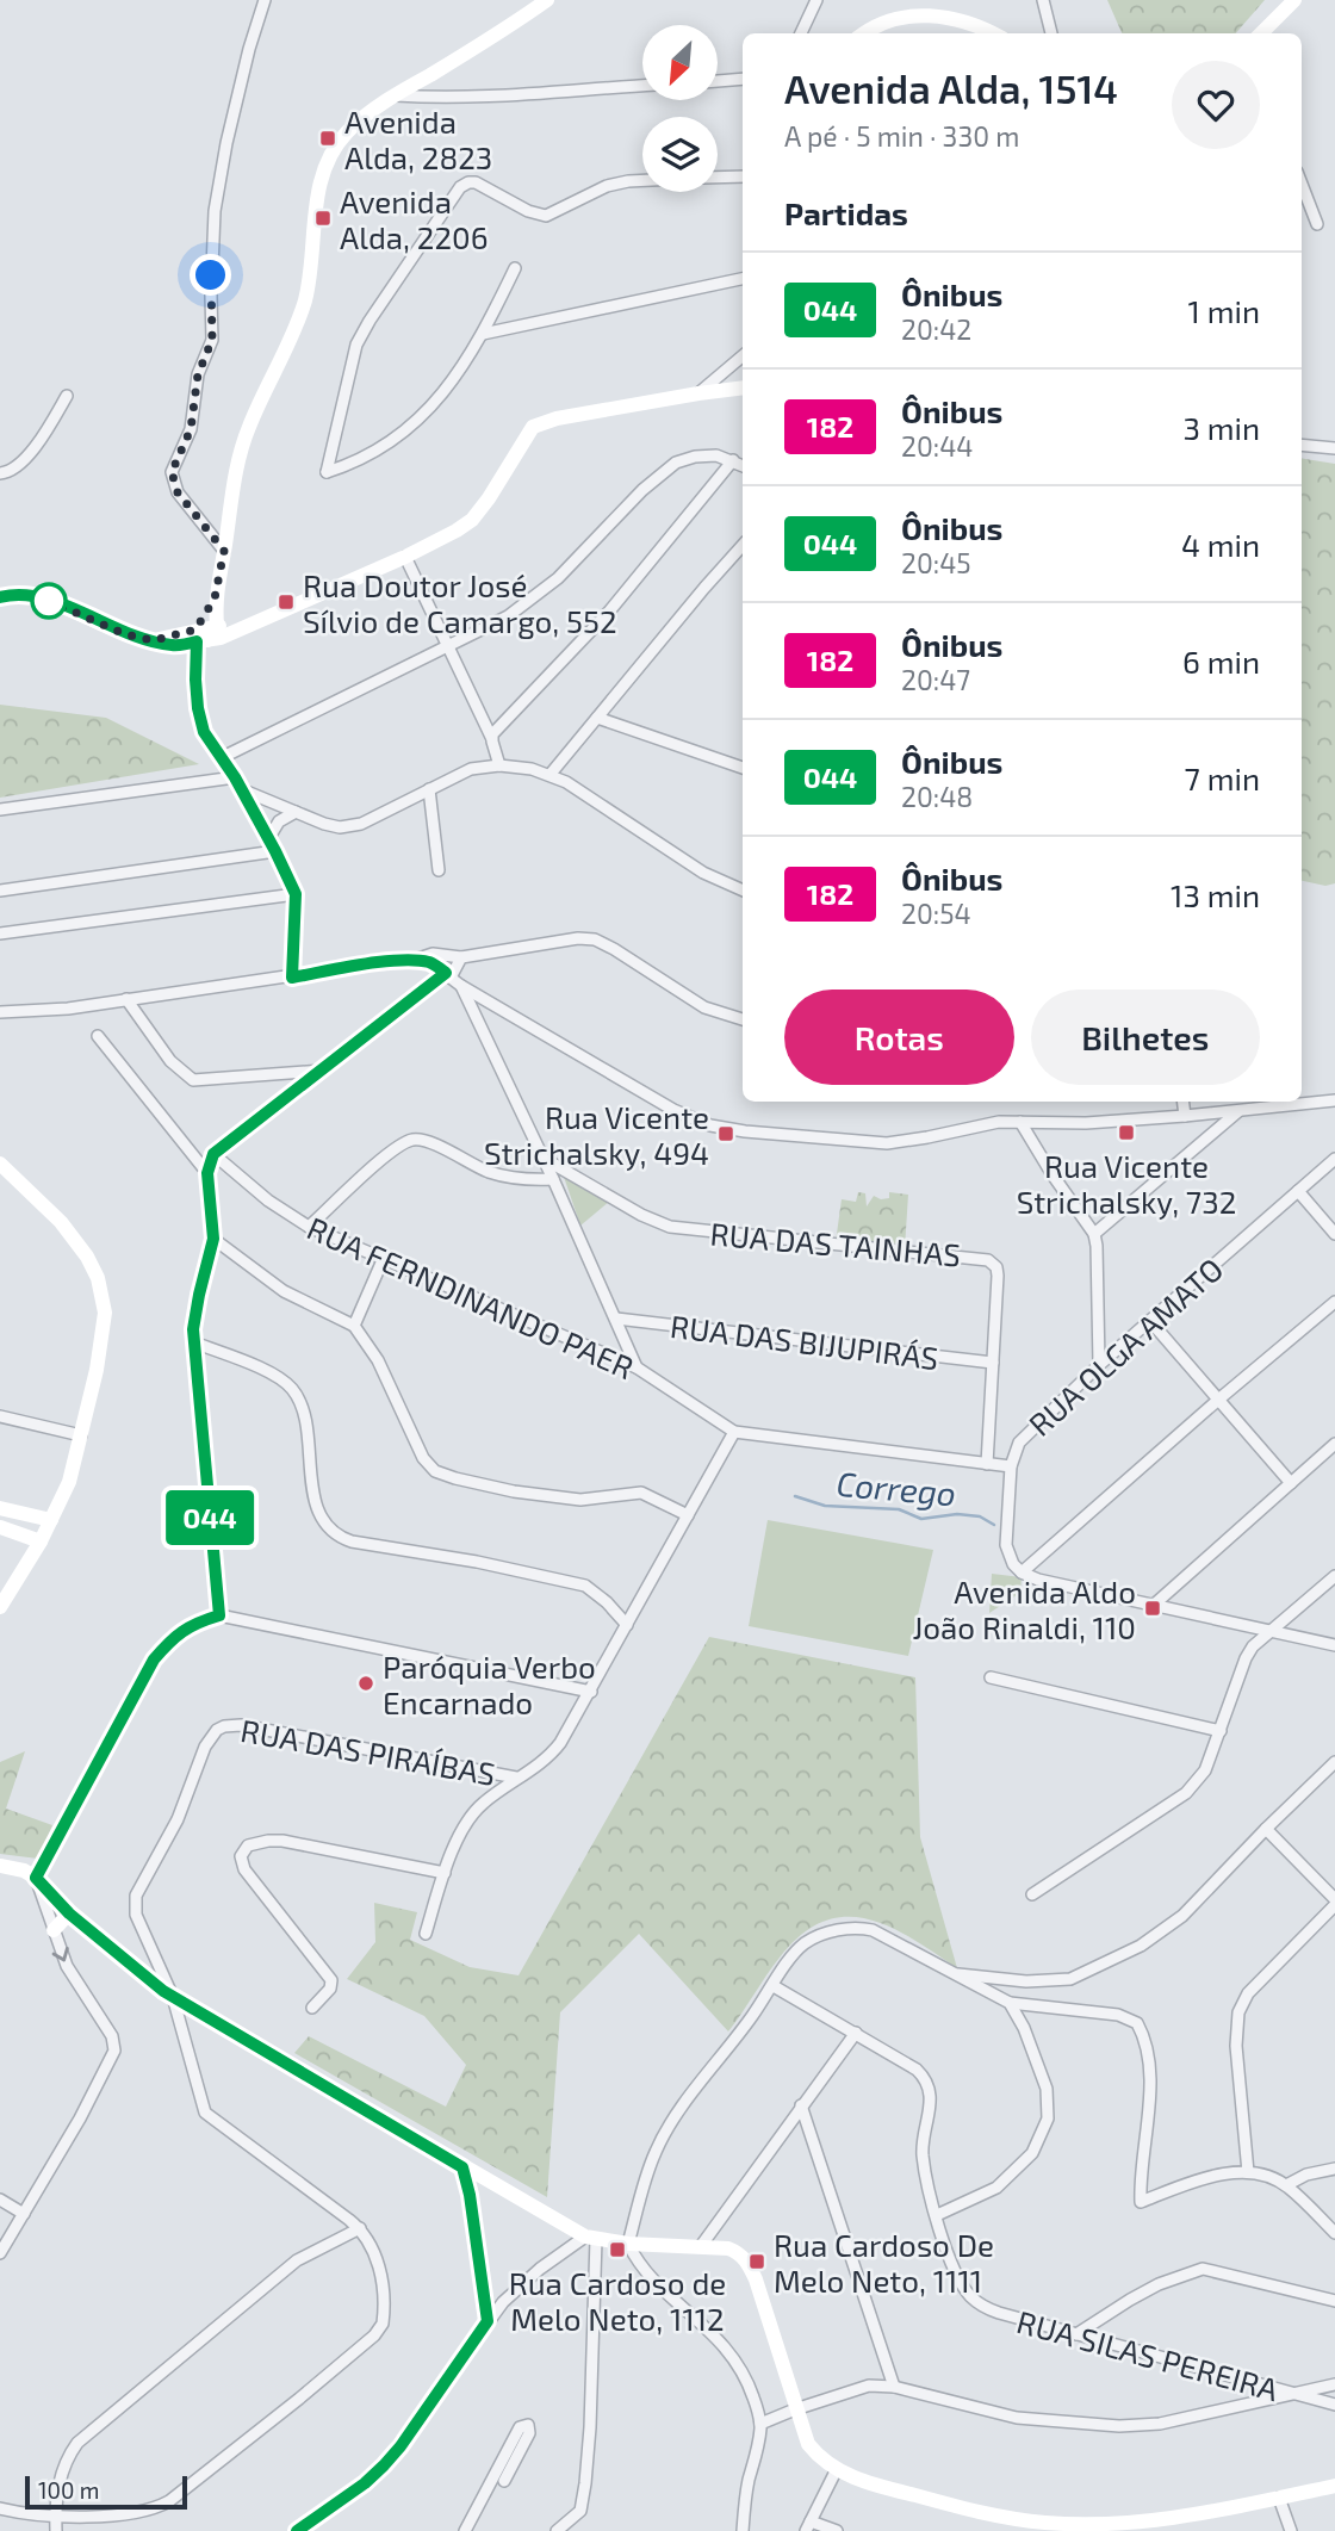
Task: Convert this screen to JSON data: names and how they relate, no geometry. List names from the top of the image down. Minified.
{"streets":{"street":["RUA DAS TAINHAS","RUA FERNDINANDO PAER","RUA DAS BIJUPIRÁS","RUA OLGA AMATO","RUA DAS PIRAÍBAS","RUA SILAS PEREIRA"]},"crossings":[["RUA DAS TAINHAS","RUA DAS BIJUPIRÁS"]],"water":["Corrego"],"places":{"transit":["Avenida Alda, 2823","Avenida Alda, 2206","Rua Doutor José Sílvio de Camargo, 552","Rua Vicente Strichalsky, 732","Rua Vicente Strichalsky, 494","Avenida Aldo João Rinaldi, 110","Rua Cardoso de Melo Neto, 1112","Rua Cardoso De Melo Neto, 1111"],"other":["Paróquia Verbo Encarnado"]},"lines":["bus line 044"],"scale_bar":"100 m","north":"bottom left","page":{"on_map":"044","heading":[["Avenida Alda, 1514","A pé · 5 min · 330 m"],"Partidas"],"list":[{"mark":"044","name":"Ônibus","note":"20:42","value":"1 min"},{"mark":"182","name":"Ônibus","note":"20:44","value":"3 min"},{"mark":"044","name":"Ônibus","note":"20:45","value":"4 min"},{"mark":"182","name":"Ônibus","note":"20:47","value":"6 min"},{"mark":"044","name":"Ônibus","note":"20:48","value":"7 min"},{"mark":"182","name":"Ônibus","note":"20:54","value":"13 min"}],"buttons":["Rotas","Bilhetes"],"scale":"100 m"}}
